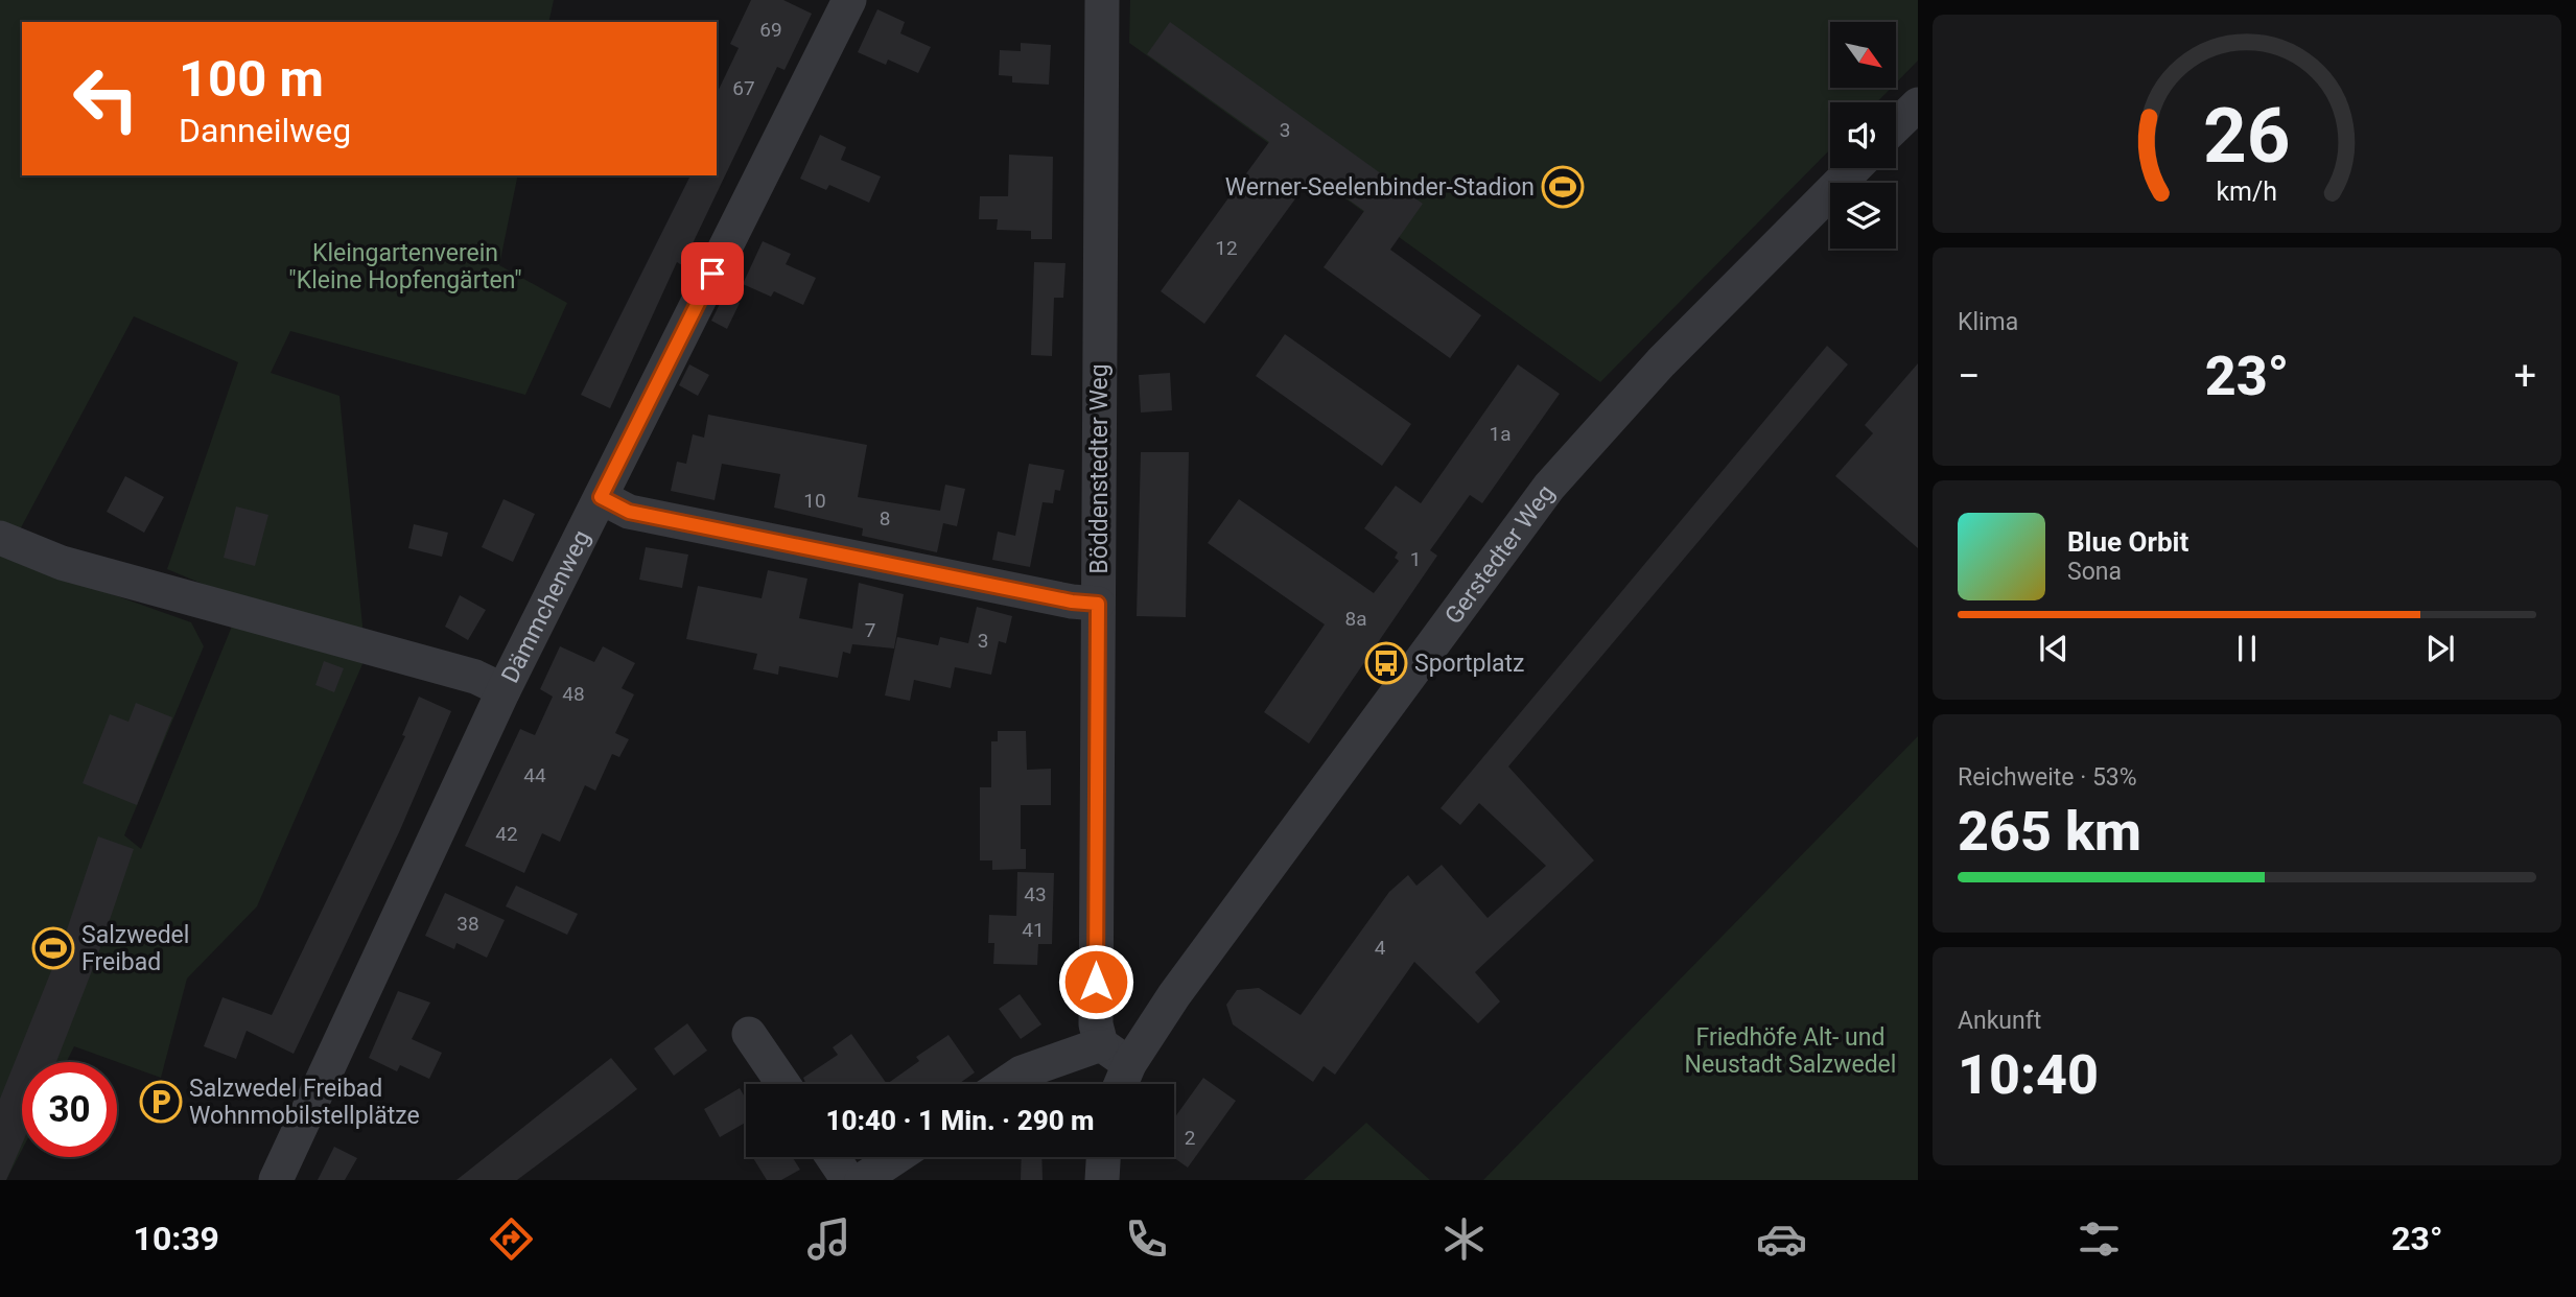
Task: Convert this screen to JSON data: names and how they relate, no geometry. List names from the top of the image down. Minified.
{"streets":{"street":["Böddenstedter Weg","Gerstedter Weg","Dämmchenweg"]},"crossings":[["Böddenstedter Weg","Gerstedter Weg"]],"parks":["Kleingartenverein \"Kleine Hopfengärten\"","Friedhöfe Alt- und Neustadt Salzwedel"],"places":{"sports":["Werner-Seelenbinder-Stadion","Salzwedel Freibad"],"bus stop":["Sportplatz"],"parking":["Salzwedel Freibad Wohnmobilstellplätze"]},"house_numbers":["69","67","3","12","1a","10","8","1","8a","7","3","48","44","42","43","38","41","4","2"],"north":"bottom right","page":{"turn":["100 m","Danneilweg"],"tile":["Klima",["Reichweite · 53%","265 km"],["Ankunft","10:40"]],"heat":["−","23°","+"],"song":["Blue Orbit","Sona"],"limit":"30","trip":"10:40 · 1 Min. · 290 m","tabs":["10:39","23°"],"gauge":["26","km/h"]}}
